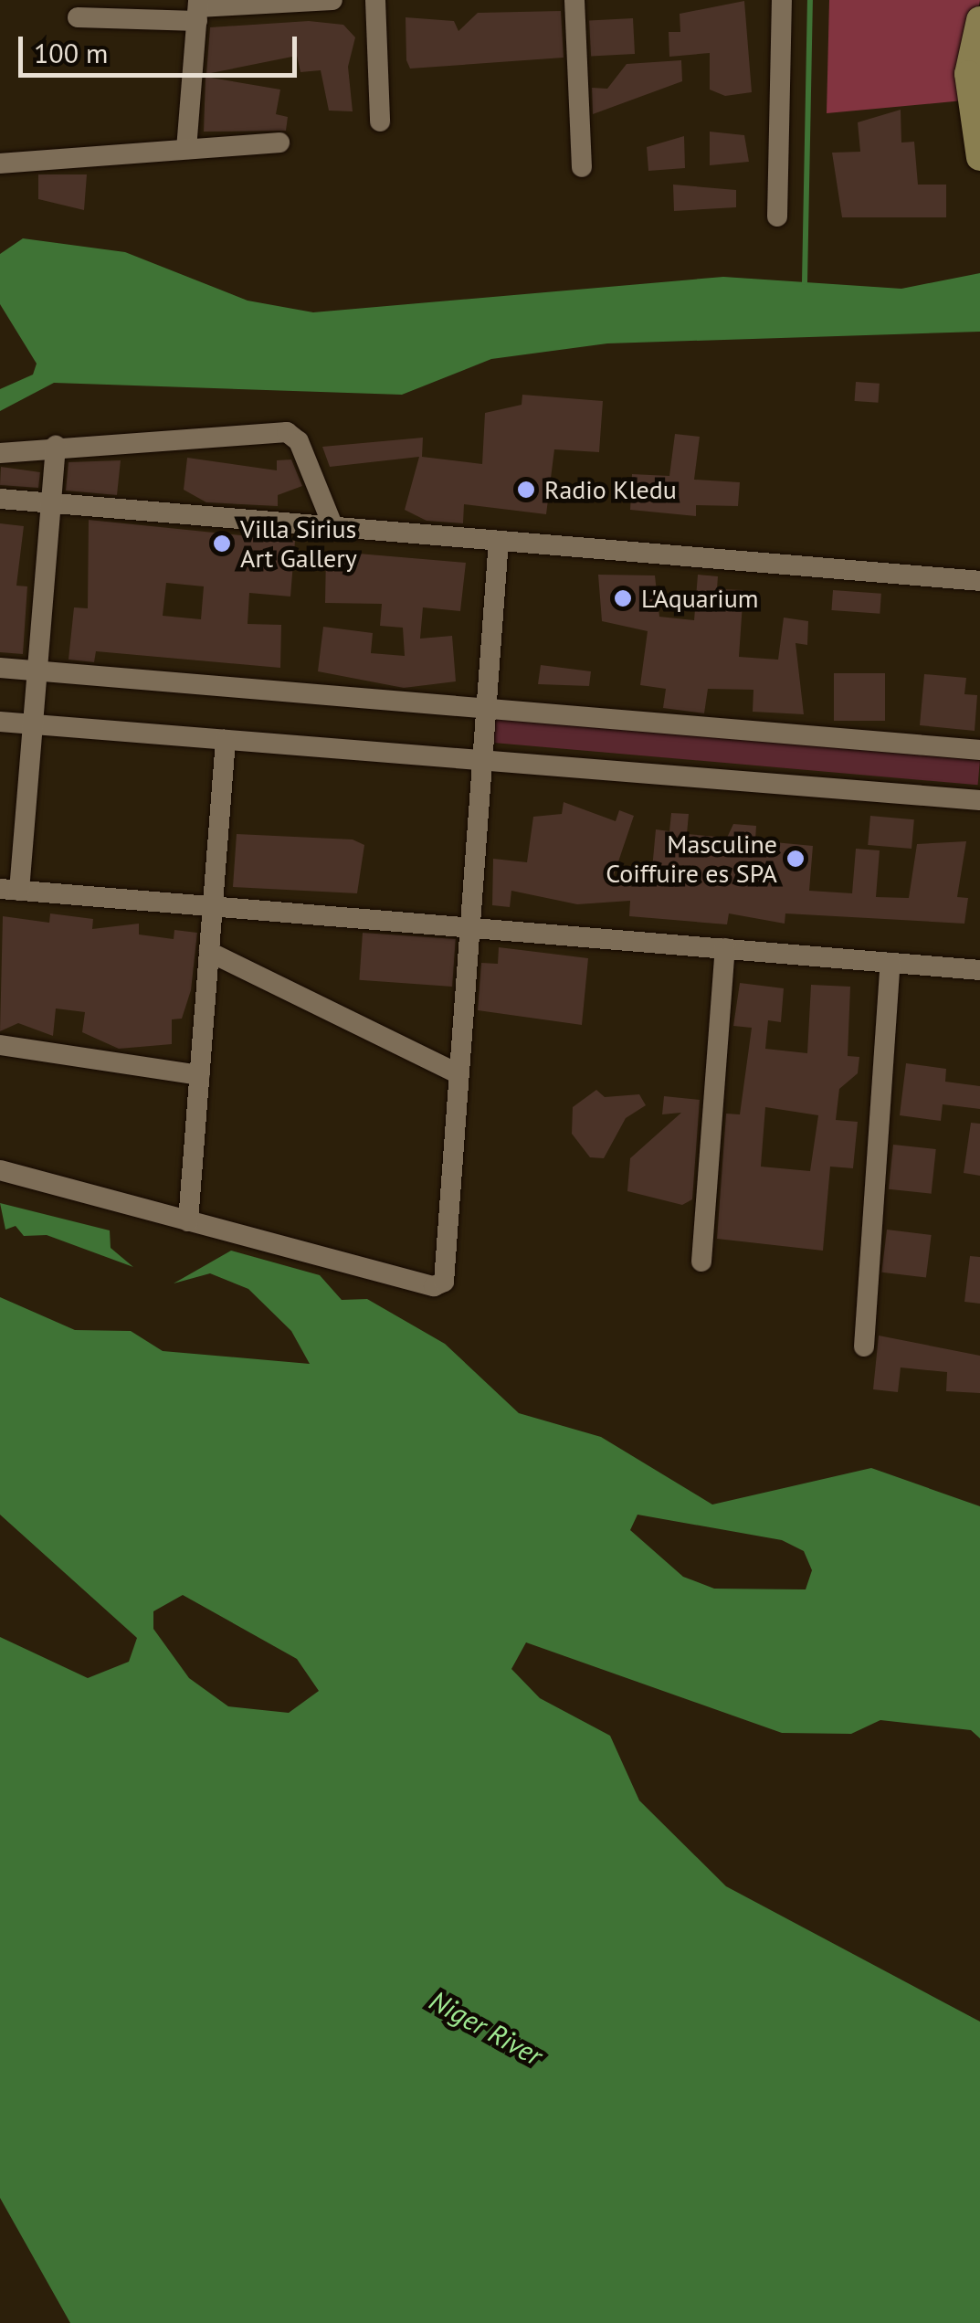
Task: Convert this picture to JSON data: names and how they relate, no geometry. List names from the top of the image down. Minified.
{"water":["Niger River"],"places":["Radio Kledu","Villa Sirius Art Gallery","L'Aquarium","Masculine Coiffuire es SPA"],"scale_bar":"100 m"}
